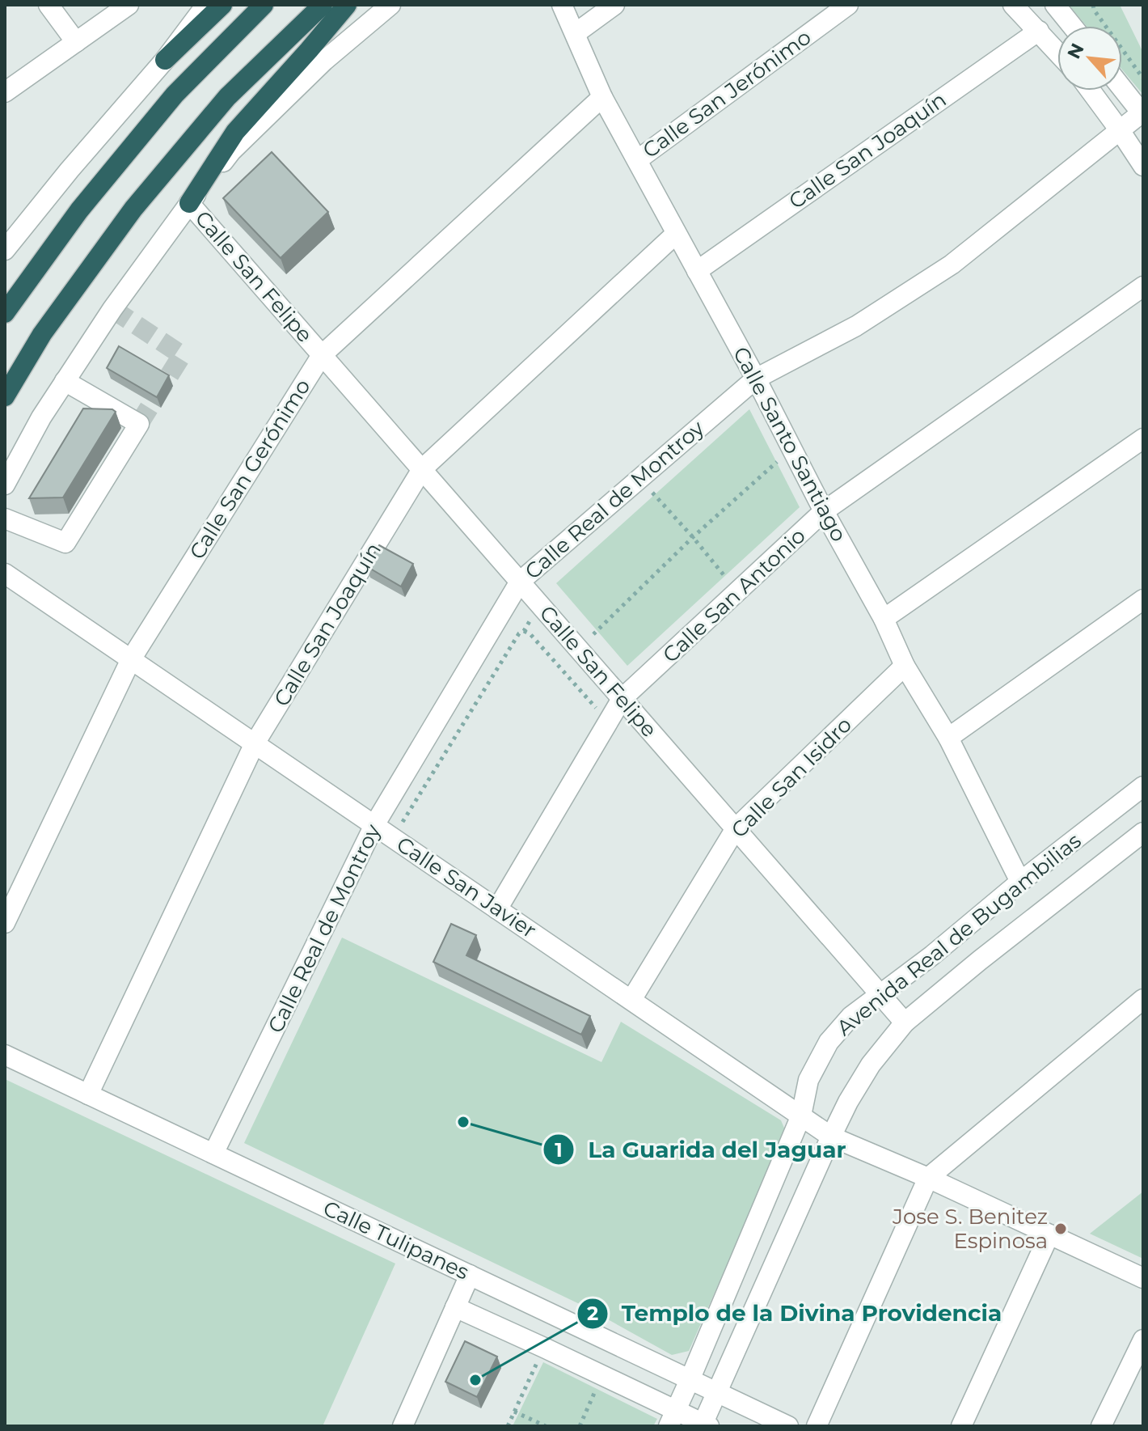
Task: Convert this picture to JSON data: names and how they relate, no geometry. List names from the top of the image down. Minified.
{"streets":{"street":["Calle San Jerónimo","Calle San Joaquín","Calle San Felipe","Calle Santo Santiago","Calle San Gerónimo","Calle Real de Montroy","Calle San Antonio","Calle San Isidro","Calle San Javier","Avenida Real de Bugambilias","Calle Tulipanes"]},"crossings":[["Calle San Jerónimo","Calle Santo Santiago"],["Calle San Joaquín","Calle San Felipe"],["Calle San Joaquín","Calle Santo Santiago"],["Calle San Joaquín","Calle San Javier"],["Calle San Joaquín","Calle Tulipanes"],["Calle San Felipe","Calle San Gerónimo"],["Calle San Felipe","Calle Real de Montroy"],["Calle San Felipe","Calle San Antonio"],["Calle San Felipe","Calle San Isidro"],["Calle San Felipe","Avenida Real de Bugambilias"],["Calle Santo Santiago","Calle San Gerónimo"],["Calle Santo Santiago","Calle Real de Montroy"],["Calle Santo Santiago","Calle San Antonio"],["Calle Santo Santiago","Calle San Isidro"],["Calle Santo Santiago","Avenida Real de Bugambilias"],["Calle San Gerónimo","Calle San Javier"],["Calle Real de Montroy","Calle San Javier"],["Calle Real de Montroy","Calle Tulipanes"],["Calle San Antonio","Calle San Javier"],["Calle San Isidro","Calle San Javier"],["Calle San Javier","Avenida Real de Bugambilias"],["Avenida Real de Bugambilias","Calle Tulipanes"]],"places":["La Guarida del Jaguar","Jose S. Benitez Espinosa","Templo de la Divina Providencia"],"north":"top left"}
